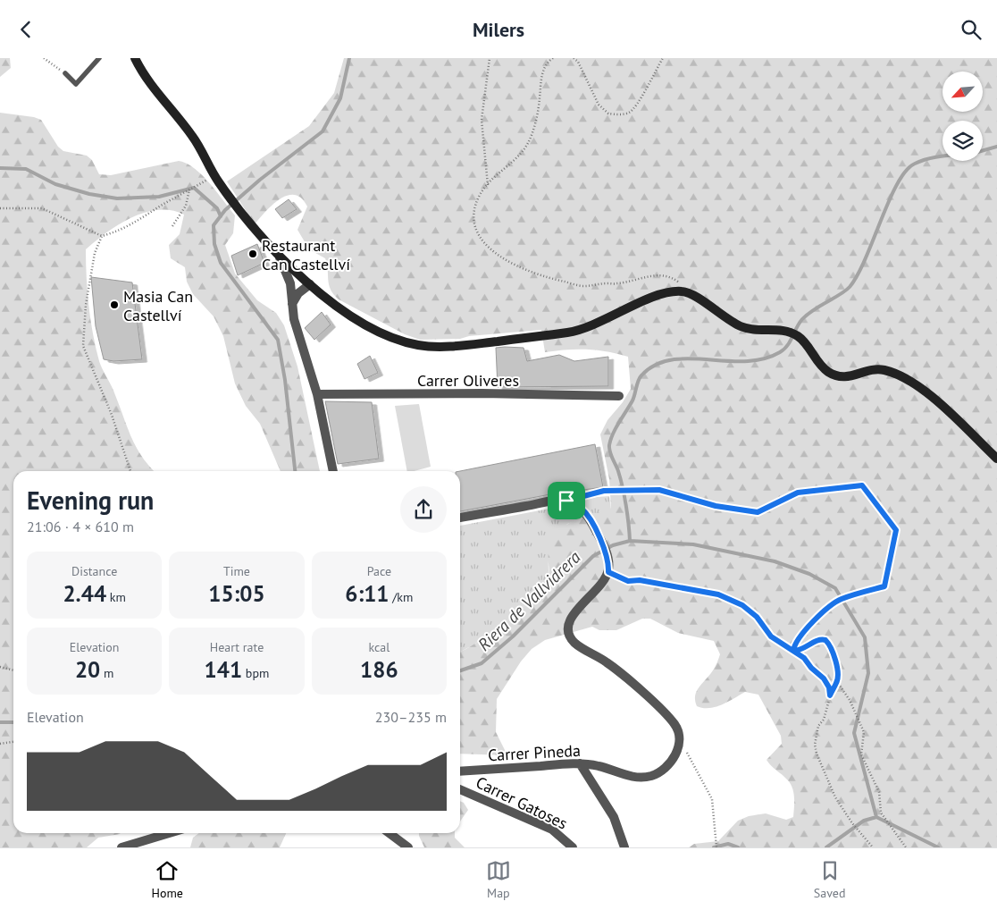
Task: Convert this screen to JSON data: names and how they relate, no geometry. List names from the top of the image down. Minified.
{"streets":{"street":["Carrer Oliveres","Carrer Pineda","Carrer Gatoses"]},"water":["Riera de Vallvidrera"],"places":["Restaurant Can Castellví","Masia Can Castellví"],"north":"bottom left","page":{"header":"Milers","heading":["Evening run","21:06 · 4 × 610 m"],"stats":[["Distance","2.44 km"],["Time","15:05"],["Pace","6:11 /km"],["Elevation","20 m"],["Heart rate","141 bpm"],["kcal","186"]],"chart":["Elevation","230–235 m"],"tabs":["Home","Map","Saved"]}}
